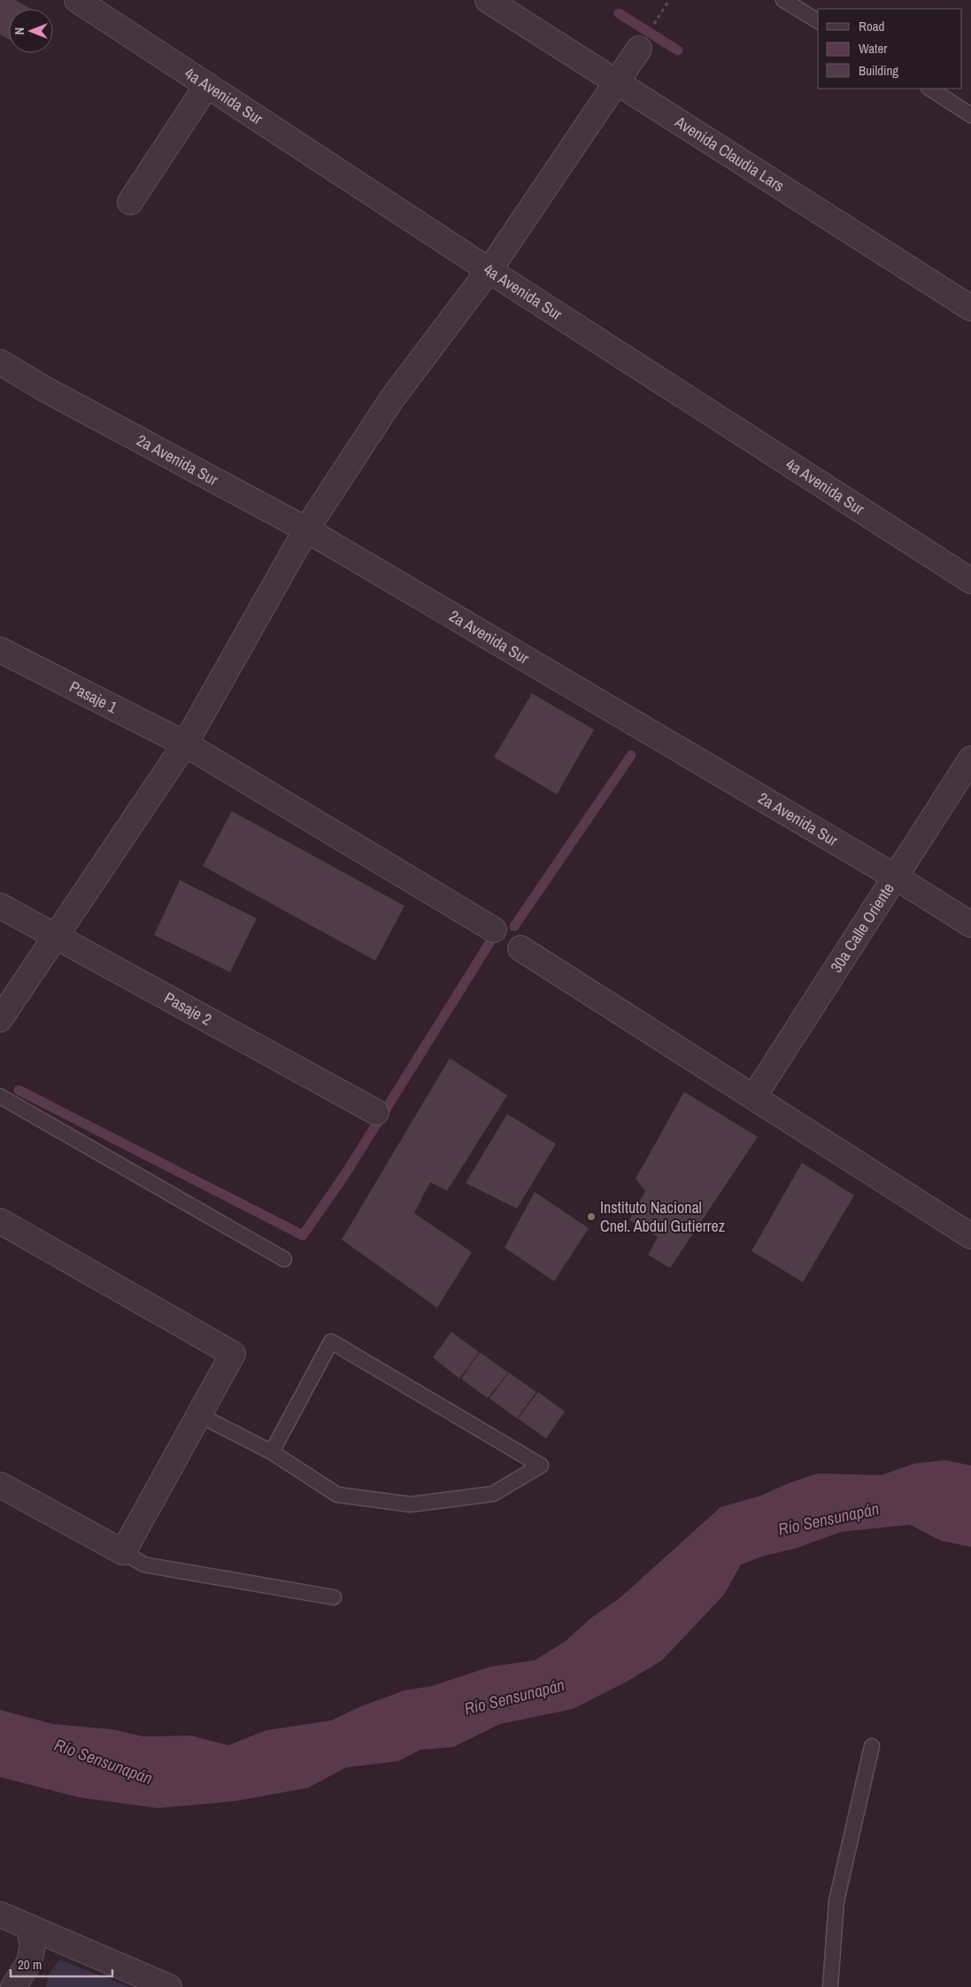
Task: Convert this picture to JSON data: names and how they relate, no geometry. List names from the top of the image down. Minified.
{"streets":{"street":["4a Avenida Sur","Avenida Claudia Lars","2a Avenida Sur","Pasaje 1","30a Calle Oriente","Pasaje 2"]},"crossings":[["2a Avenida Sur","30a Calle Oriente"]],"water":["Río Sensunapán"],"places":["Instituto Nacional Cnel. Abdul Gutierrez"],"legend":["Road","Water","Building"],"scale_bar":"20 m","north":"left"}
